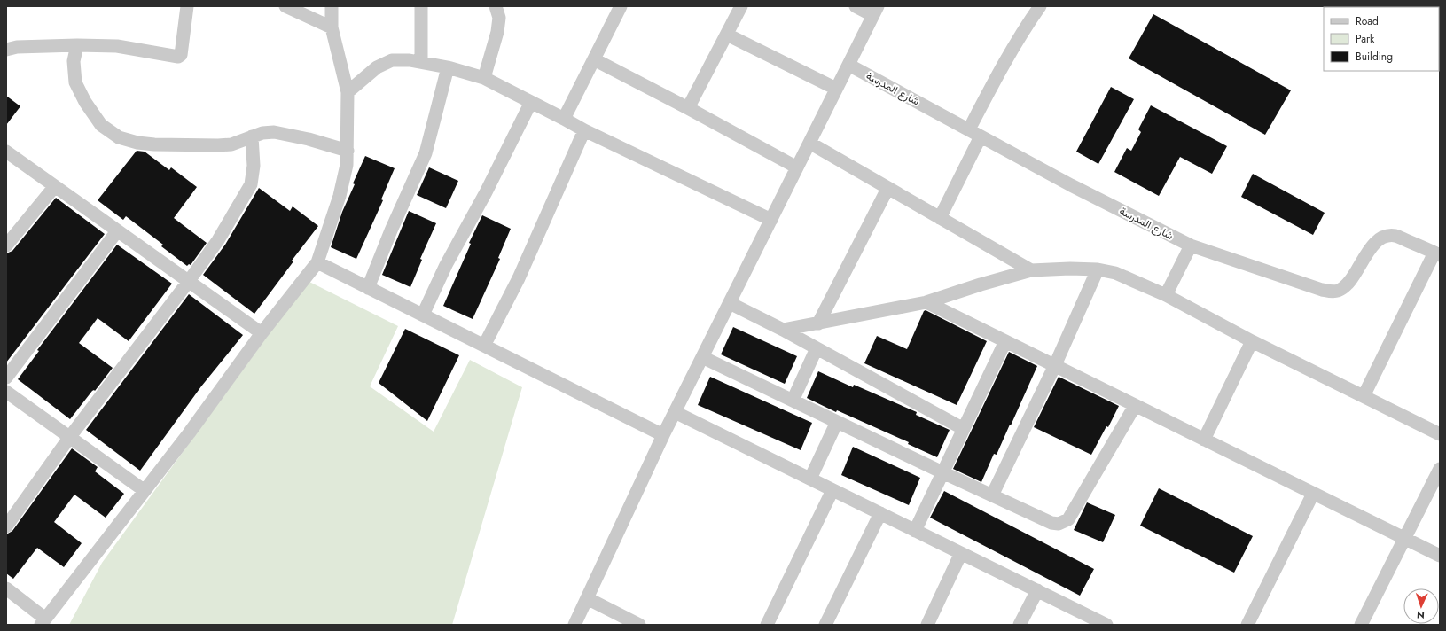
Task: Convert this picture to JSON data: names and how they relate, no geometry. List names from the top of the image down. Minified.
{"streets":{"street":["شارع المدرسة"]},"legend":["Road","Park","Building"],"north":"bottom"}
